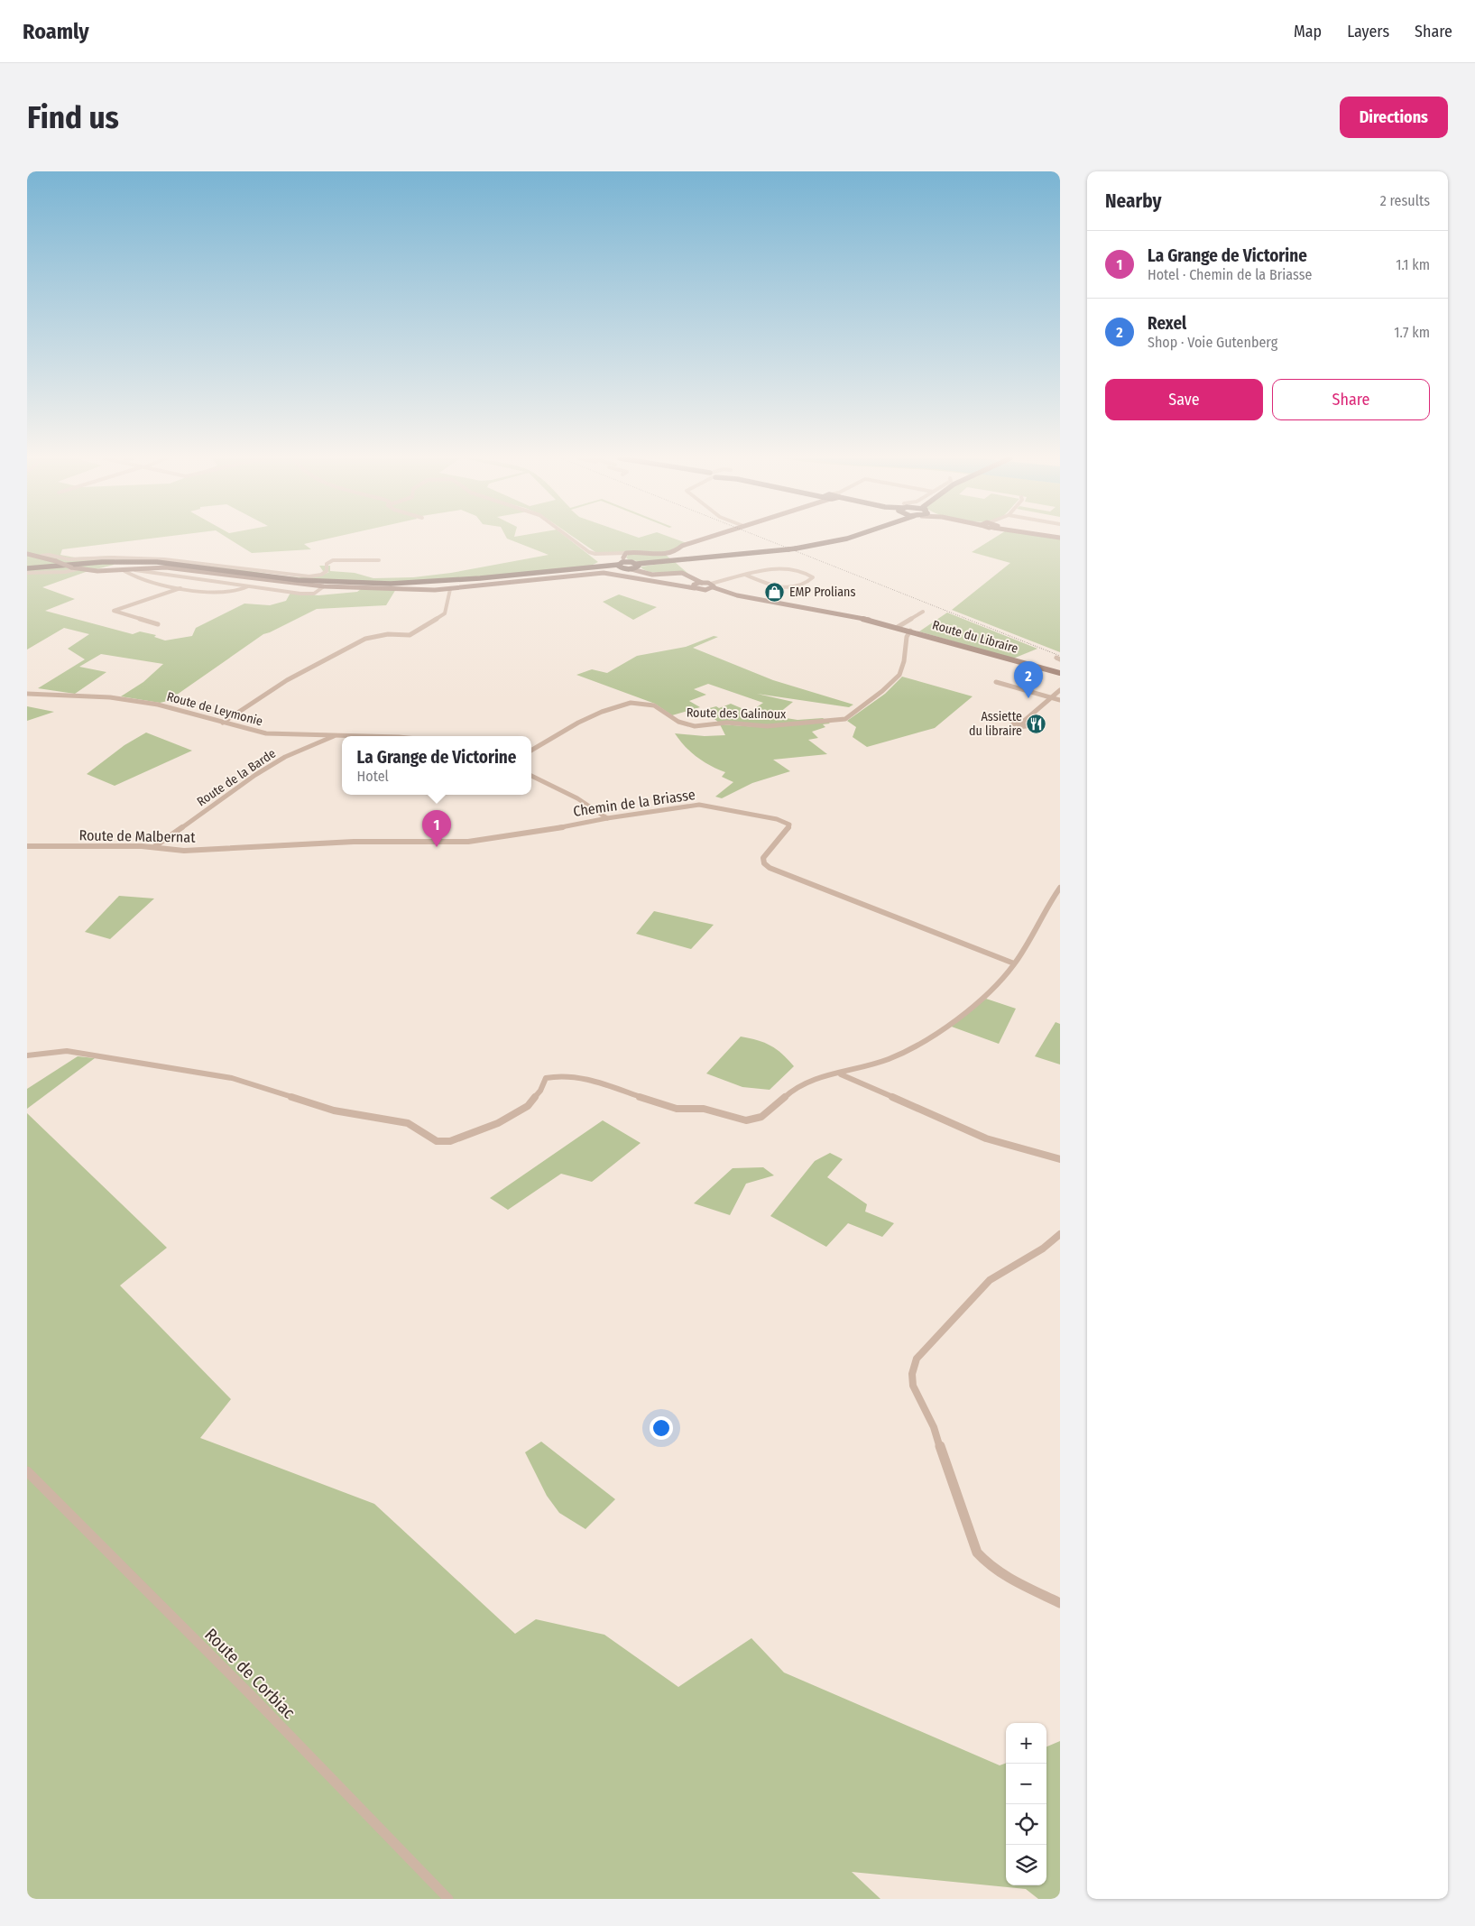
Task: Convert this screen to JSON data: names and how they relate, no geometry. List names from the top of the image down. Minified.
{"streets":{"main road":["Route du Libraire"],"street":["Route de Leymonie","Route des Galinoux","Route de la Barde","Chemin de la Briasse","Route de Malbernat","Route de Corbiac"]},"crossings":[["Route du Libraire","Route des Galinoux"],["Route de Leymonie","Route de la Barde"],["Route de la Barde","Route de Malbernat"],["Chemin de la Briasse","Route de Malbernat"]],"places":{"shop":["EMP Prolians"],"restaurant":["Assiette du libraire"]},"page":{"header":"Roamly","nav":["Map","Layers","Share"],"buttons":["Directions",["Save","Share"]],"title":"Find us","heading":["Nearby","2 results"],"list":[{"mark":"1","name":"La Grange de Victorine","note":"Hotel · Chemin de la Briasse","value":"1.1 km"},{"mark":"2","name":"Rexel","note":"Shop · Voie Gutenberg","value":"1.7 km"}],"pins":["2","1"],"popup":["La Grange de Victorine","Hotel"],"map_buttons":["+","−"]}}
